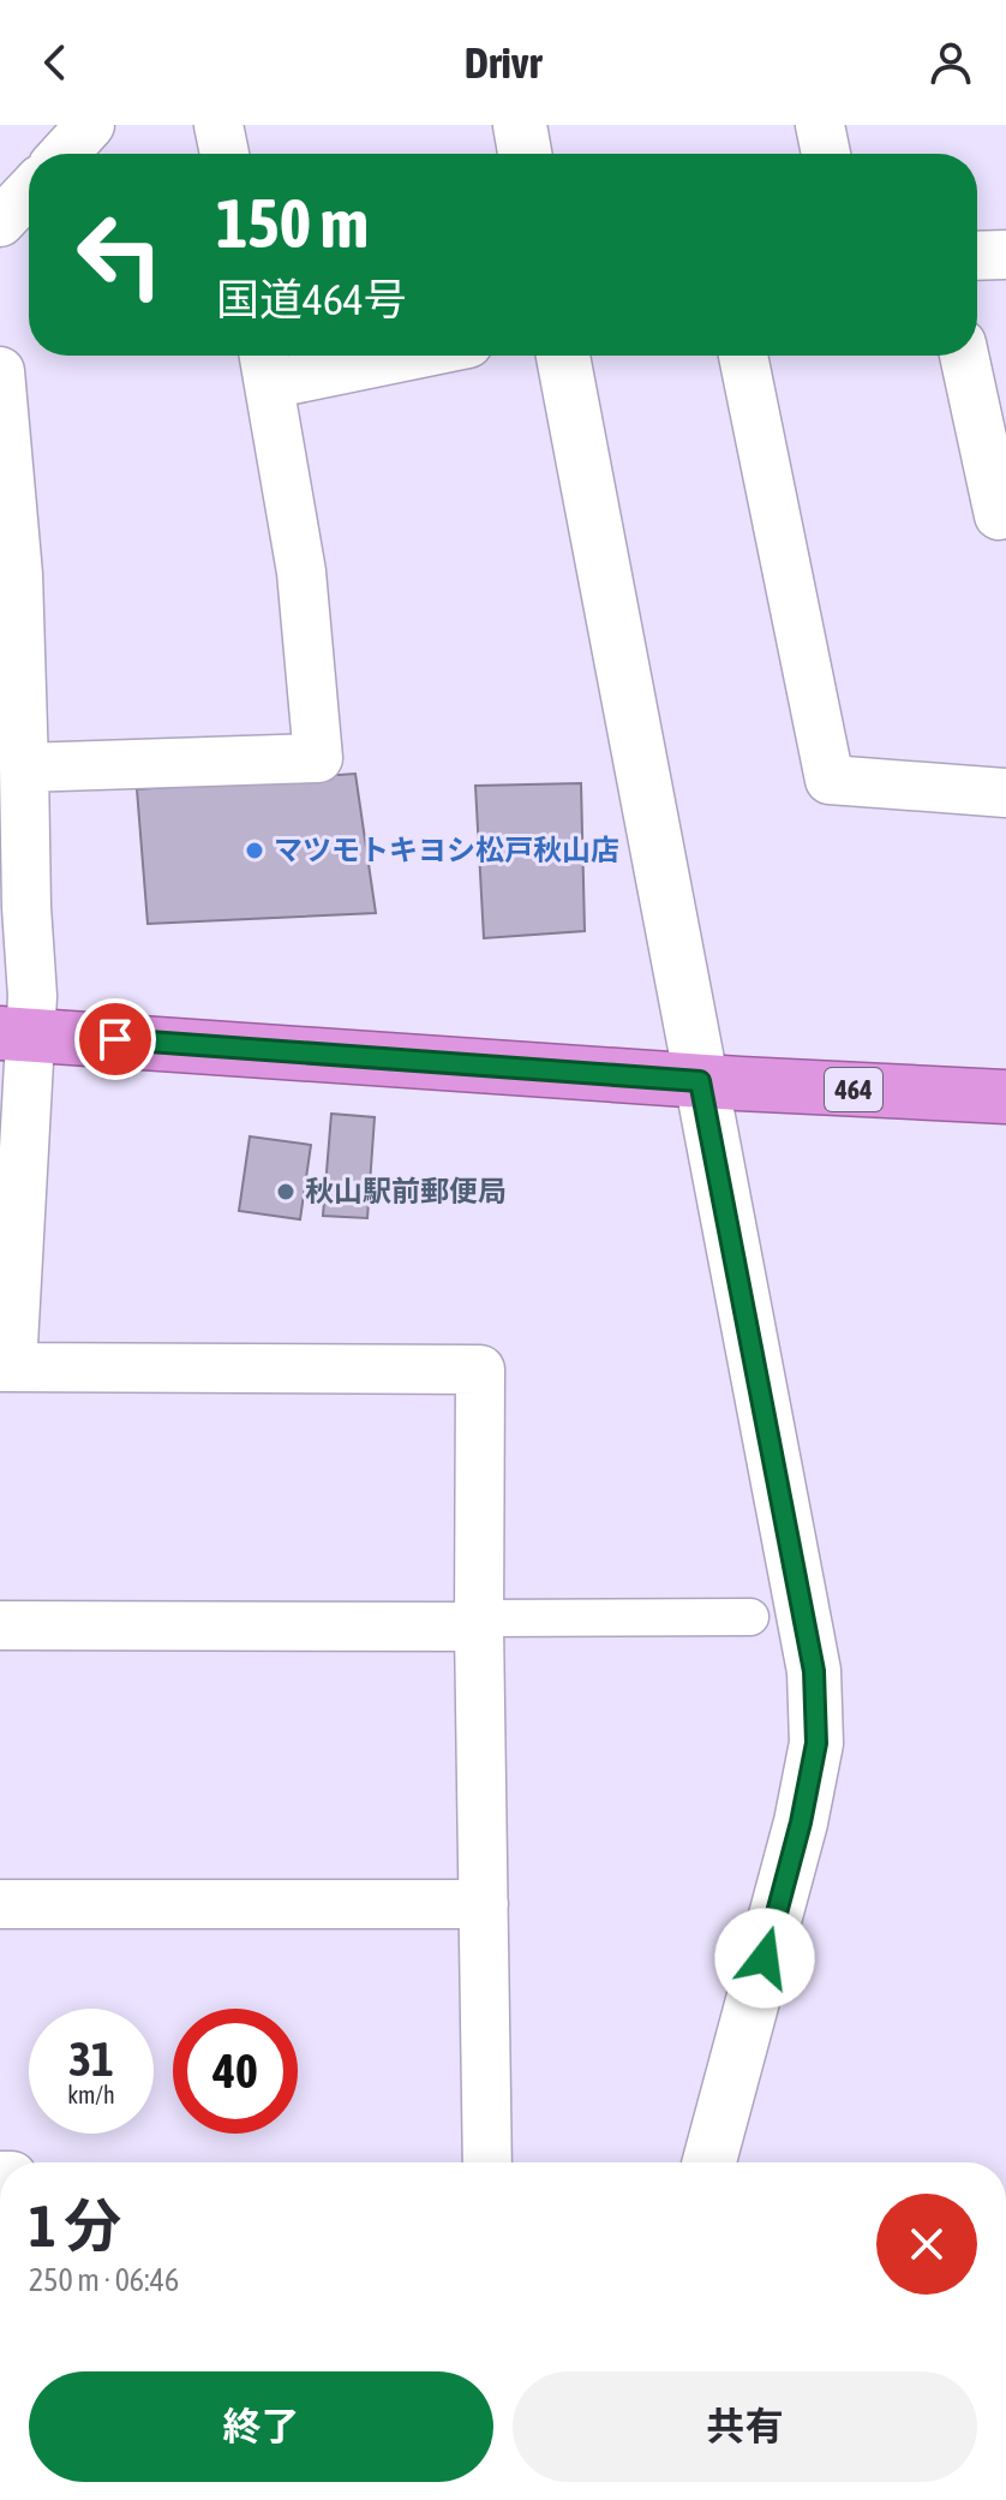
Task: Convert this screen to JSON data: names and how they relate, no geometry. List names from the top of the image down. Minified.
{"streets":{"highway":["464"]},"places":["マツモトキヨシ松戸秋山店","秋山駅前郵便局"],"page":{"header":"Drivr","turn":["150 m","国道464号"],"speed":"31 km/h","limit":"40","heading":["1 分","250 m · 06:46"],"buttons":["終了","共有"]}}
